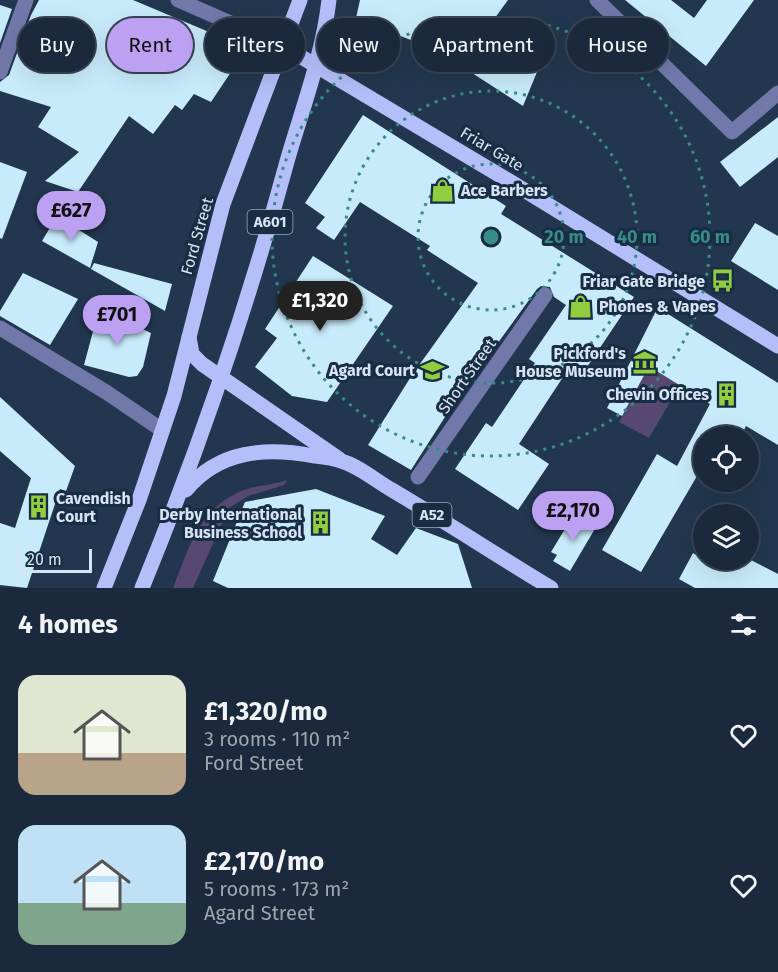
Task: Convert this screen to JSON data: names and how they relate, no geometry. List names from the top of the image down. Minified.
{"streets":{"main road":["Friar Gate","A601","Ford Street","A52"],"street":["Short Street"]},"crossings":[["Friar Gate","A601"],["A601","A52"]],"places":{"shop":["Ace Barbers","Phones & Vapes"],"bus stop":["Friar Gate Bridge"],"museum":["Pickford's House Museum"],"school or university":["Agard Court"],"building":["Chevin Offices","Cavendish Court","Derby International Business School"]},"scale_bar":"20 m","page":{"chip":["Buy","Rent","Filters","New","Apartment","House"],"price":["£627","£1,320","£701","£2,170"],"scale":"20 m","heading":"4 homes","list":[{"name":"£1,320/mo","note":"3 rooms · 110 m² · Ford Street"},{"name":"£2,170/mo","note":"5 rooms · 173 m² · Agard Street"}]},"rings":["20 m","40 m","60 m"]}
